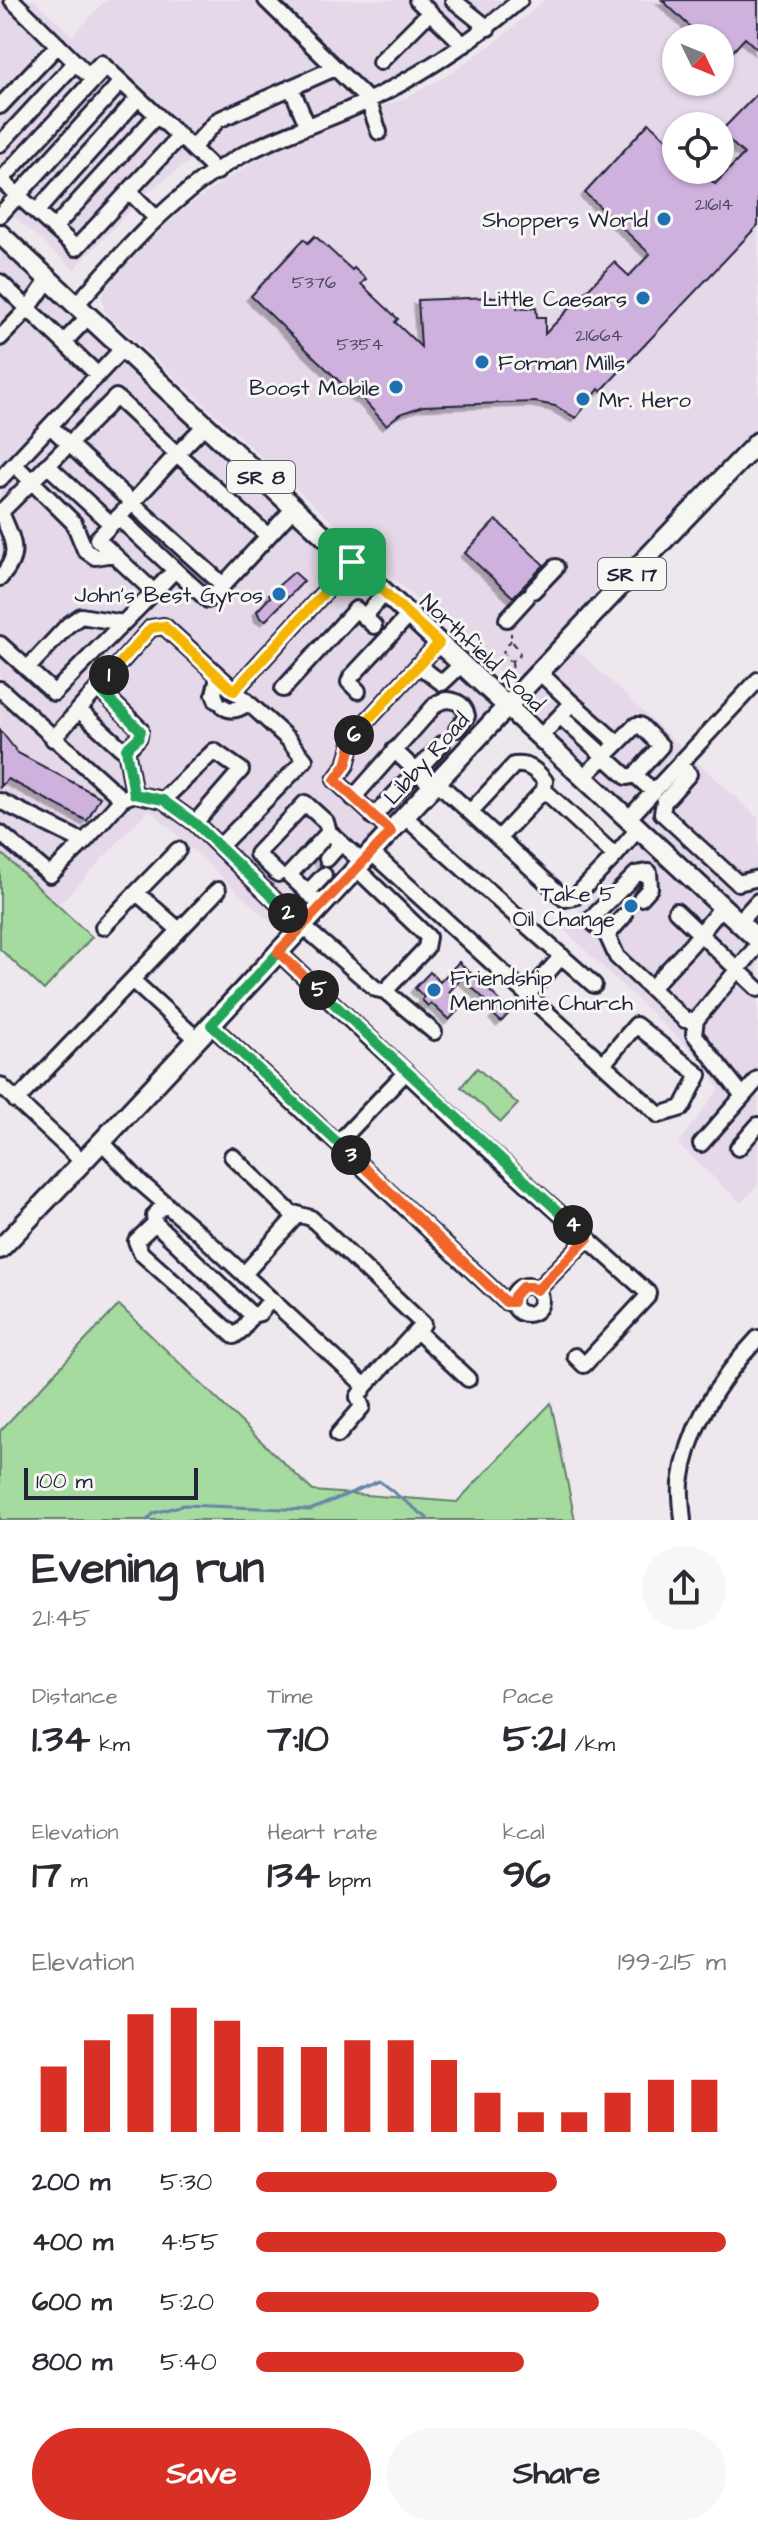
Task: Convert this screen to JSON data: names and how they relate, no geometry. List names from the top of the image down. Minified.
{"streets":{"main road":["SR 8","SR 17","Northfield Road","Libby Road"]},"crossings":[["Northfield Road","Libby Road"]],"places":["Shoppers World","Little Caesars","Forman Mills","Boost Mobile","Mr. Hero","John's Best Gyros","Take 5 Oil Change","Friendship Mennonite Church"],"house_numbers":["21614","5376","21664","5354"],"scale_bar":"100 m","north":"bottom right","page":{"pins":["1","6","2","5","3","4"],"scale":"100 m","heading":["Evening run","21:45"],"stats":[["Distance","1.34 km"],["Time","7:10"],["Pace","5:21 /km"],["Elevation","17 m"],["Heart rate","134 bpm"],["kcal","96"]],"chart":["Elevation","199–215 m"],"list":[{"name":"200 m","note":"5:30"},{"name":"400 m","note":"4:55"},{"name":"600 m","note":"5:20"},{"name":"800 m","note":"5:40"}],"buttons":["Save","Share"]}}
